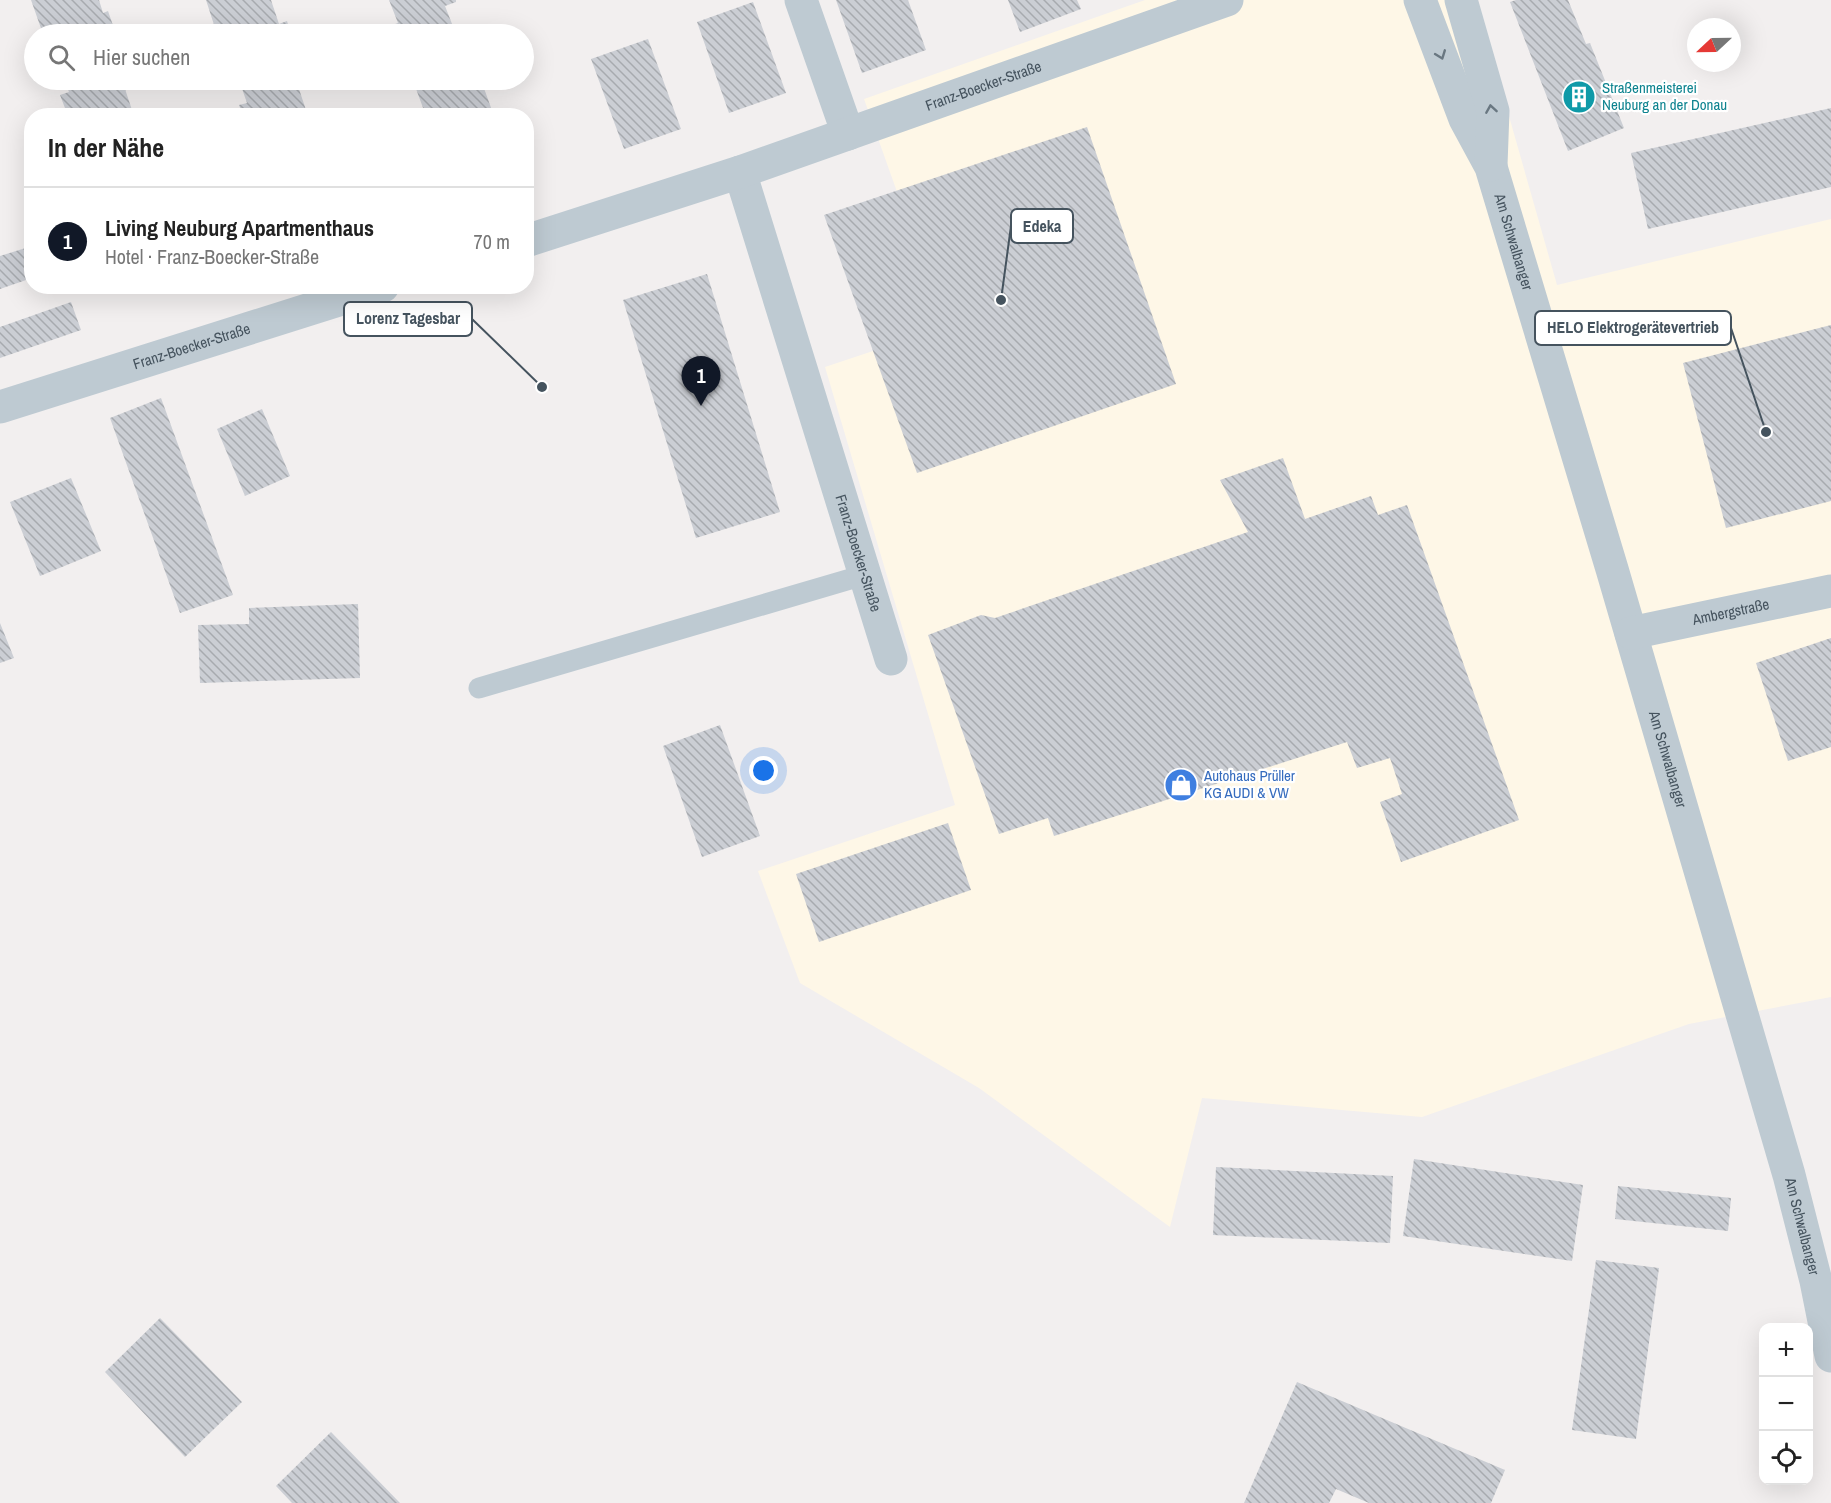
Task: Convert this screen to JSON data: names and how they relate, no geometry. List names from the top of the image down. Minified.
{"streets":{"street":["Franz-Boecker-Straße","Am Schwalbanger","Ambergstraße"]},"crossings":[["Am Schwalbanger","Ambergstraße"]],"places":{"building":["Straßenmeisterei Neuburg an der Donau"],"other":["Edeka","Lorenz Tagesbar","HELO Elektrogerätevertrieb"],"shop":["Autohaus Prüller KG AUDI & VW"]},"north":"left","page":{"search":"Hier suchen","heading":"In der Nähe","list":[{"mark":"1","name":"Living Neuburg Apartmenthaus","note":"Hotel · Franz-Boecker-Straße","value":"70 m"}],"pins":"1","map_buttons":["+","−"]}}
